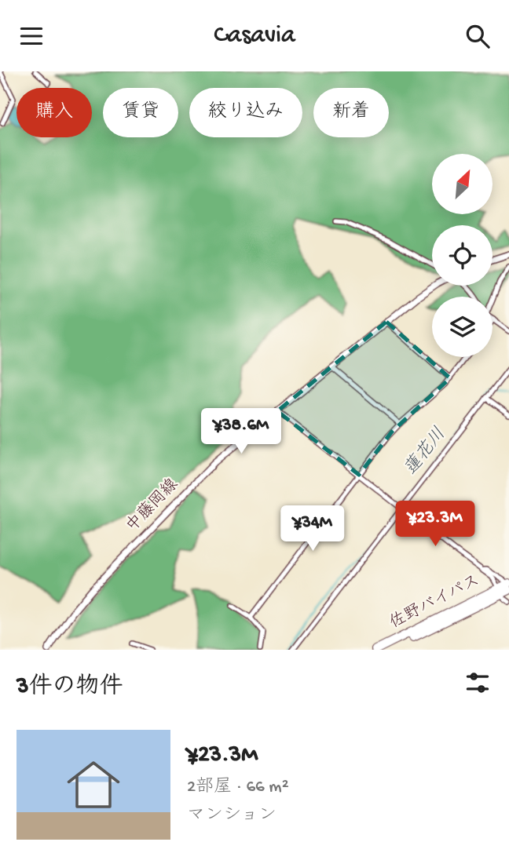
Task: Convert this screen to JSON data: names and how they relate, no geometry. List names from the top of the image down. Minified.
{"streets":{"highway":["佐野バイパス"],"main road":["中藤岡線"]},"water":["蓮花川"],"north":"top right","page":{"header":"Casavia","chip":["購入","賃貸","絞り込み","新着"],"price":["¥38.6M","¥23.3M","¥34M"],"heading":"3件の物件","list":[{"name":"¥23.3M","note":"2部屋 · 66 m² · マンション"}]}}
